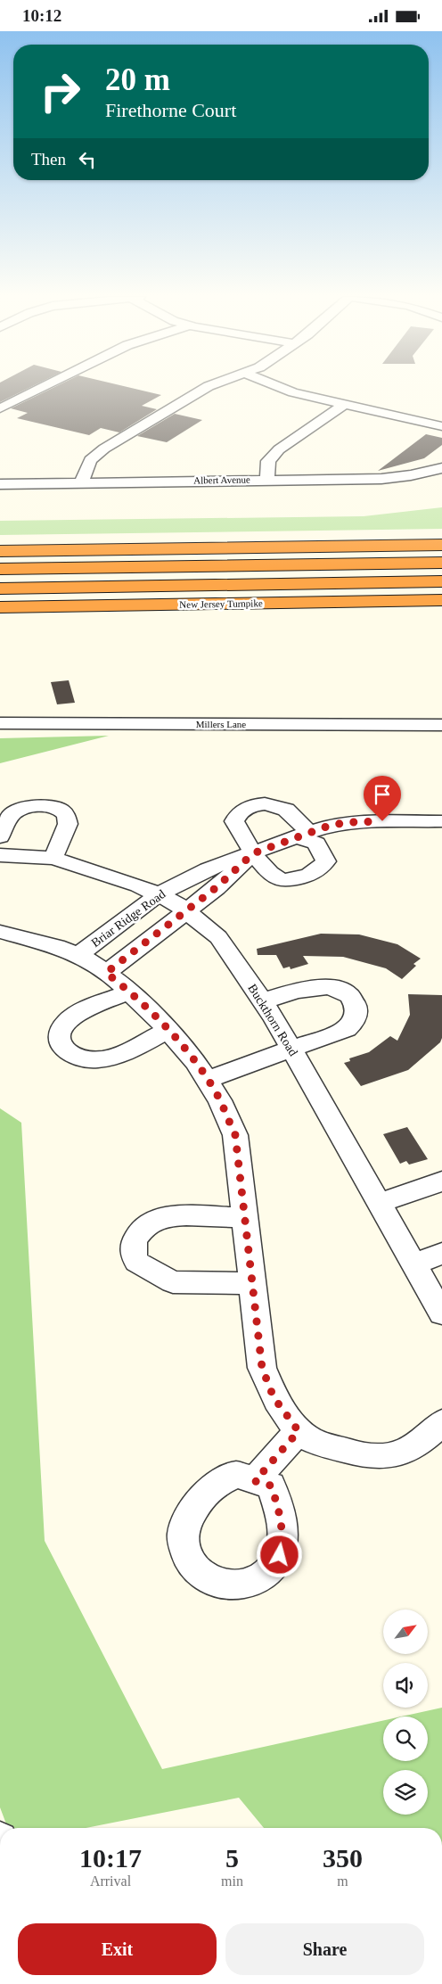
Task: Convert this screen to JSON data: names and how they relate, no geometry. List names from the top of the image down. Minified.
{"streets":{"highway":["New Jersey Turnpike"],"street":["Albert Avenue","Millers Lane","Briar Ridge Road","Buckthorn Road"]},"crossings":[["Briar Ridge Road","Buckthorn Road"]],"north":"top right","page":{"status":"10:12","turn":["20 m","Firethorne Court"],"then":"Then","eta":["10:17","Arrival","5","min","350","m"],"buttons":["Exit","Share"]}}
